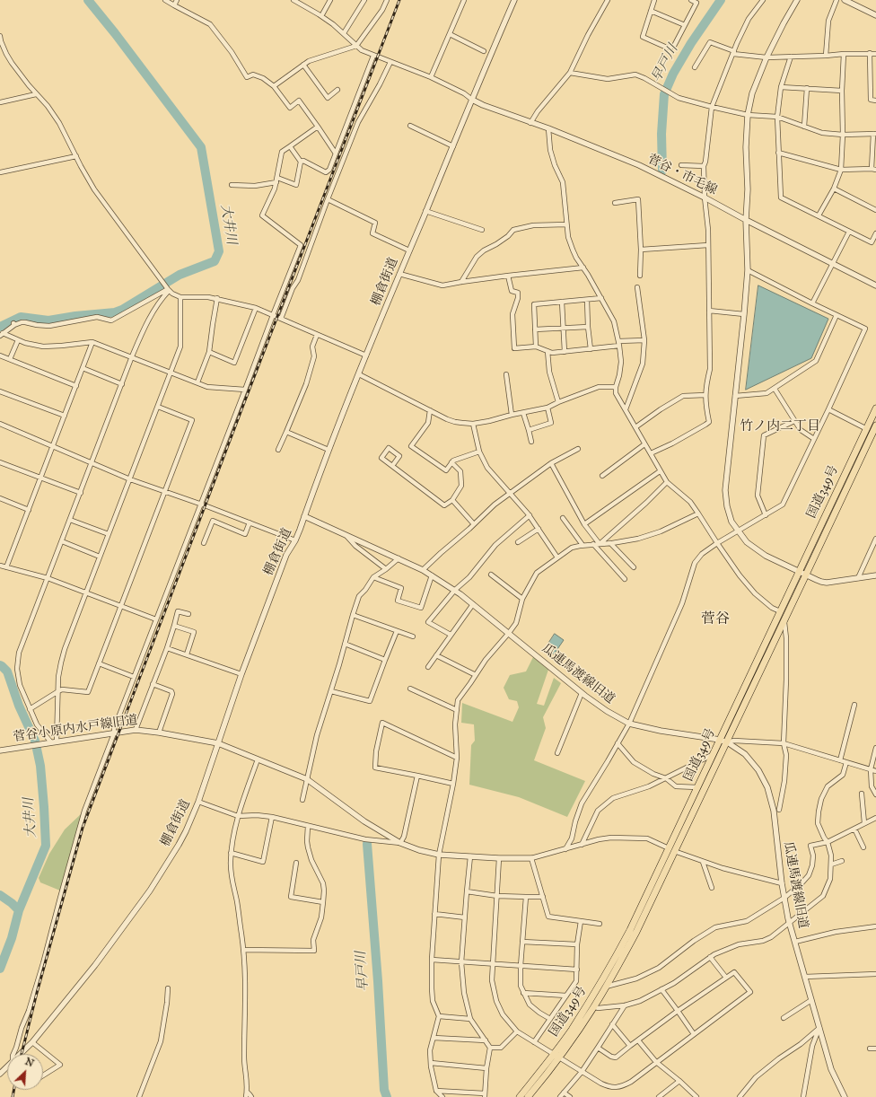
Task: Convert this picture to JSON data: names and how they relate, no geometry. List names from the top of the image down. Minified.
{"streets":{"highway":["国道349号"],"street":["菅谷・市毛線","棚倉街道","瓜連馬渡線旧道","菅谷小原内水戸線旧道"]},"crossings":[["菅谷・市毛線","棚倉街道"],["棚倉街道","瓜連馬渡線旧道"],["棚倉街道","菅谷小原内水戸線旧道"],["国道349号","瓜連馬渡線旧道"]],"districts":["竹ノ内二丁目","菅谷"],"water":["早戸川","大井川"],"north":"top right"}
